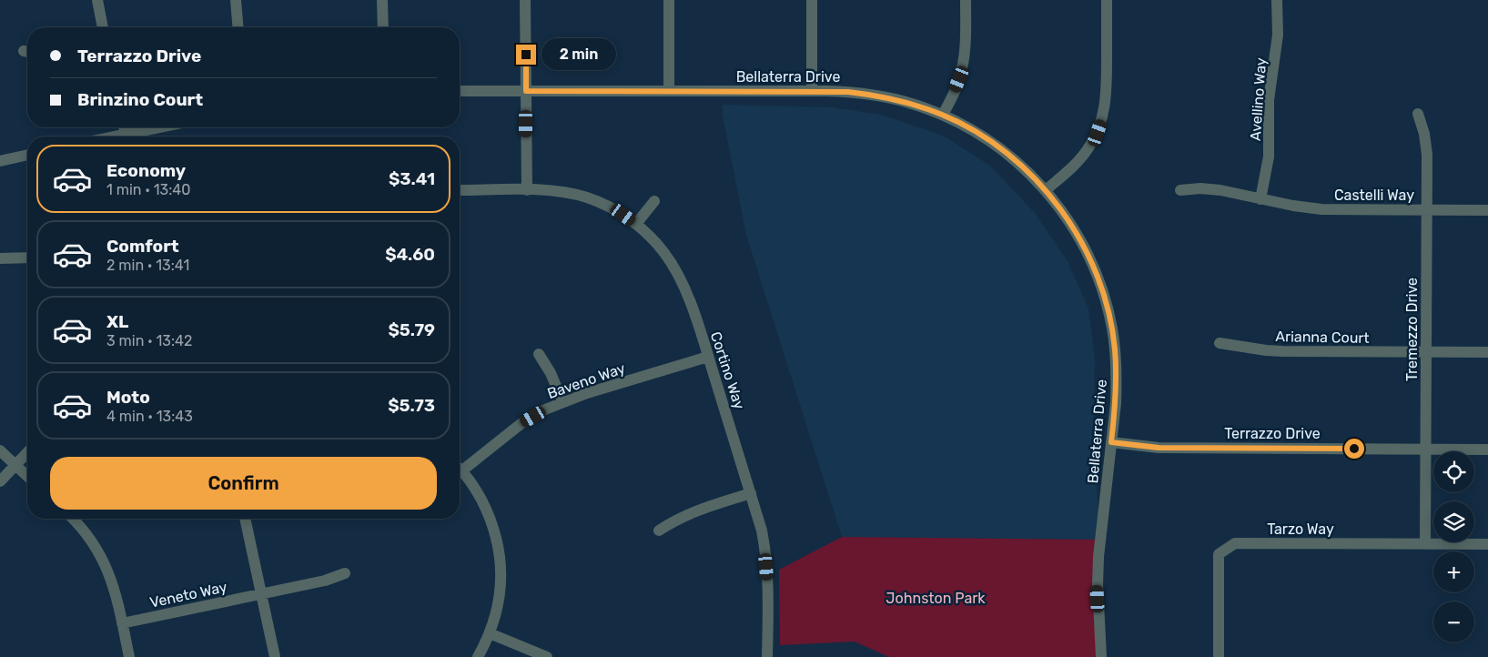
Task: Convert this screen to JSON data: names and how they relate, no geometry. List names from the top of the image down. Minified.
{"streets":{"street":["Bellaterra Drive","Avellino Way","Castelli Way","Tremezzo Drive","Arianna Court","Cortino Way","Baveno Way","Terrazzo Drive","Tarzo Way","Veneto Way"]},"crossings":[["Bellaterra Drive","Terrazzo Drive"],["Avellino Way","Castelli Way"],["Castelli Way","Tremezzo Drive"],["Tremezzo Drive","Arianna Court"],["Tremezzo Drive","Terrazzo Drive"],["Tremezzo Drive","Tarzo Way"],["Cortino Way","Baveno Way"]],"parks":["Johnston Park"],"page":{"banner":["Terrazzo Drive","Brinzino Court"],"bubble":"2 min","list":[{"name":"Economy","note":"1 min · 13:40","value":"$3.41"},{"name":"Comfort","note":"2 min · 13:41","value":"$4.60"},{"name":"XL","note":"3 min · 13:42","value":"$5.79"},{"name":"Moto","note":"4 min · 13:43","value":"$5.73"}],"buttons":"Confirm","map_buttons":["+","−"]}}
